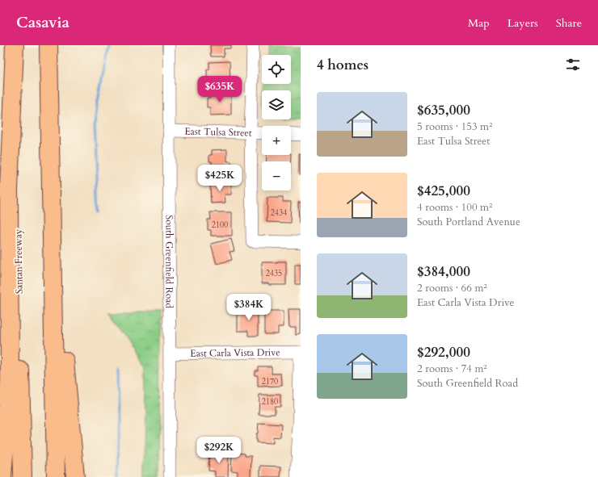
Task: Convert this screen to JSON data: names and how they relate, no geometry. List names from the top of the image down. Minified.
{"streets":{"highway":["Santan Freeway"],"street":["East Tulsa Street","South Greenfield Road","East Carla Vista Drive"]},"crossings":[["East Tulsa Street","South Greenfield Road"],["South Greenfield Road","East Carla Vista Drive"]],"house_numbers":["2434","2100","2435","2170","2180"],"page":{"header":"Casavia","nav":["Map","Layers","Share"],"heading":"4 homes","map_buttons":["+","−"],"price":["$635K","$425K","$384K","$292K"],"list":[{"name":"$635,000","note":"5 rooms · 153 m² · East Tulsa Street"},{"name":"$425,000","note":"4 rooms · 100 m² · South Portland Avenue"},{"name":"$384,000","note":"2 rooms · 66 m² · East Carla Vista Drive"},{"name":"$292,000","note":"2 rooms · 74 m² · South Greenfield Road"}]}}
